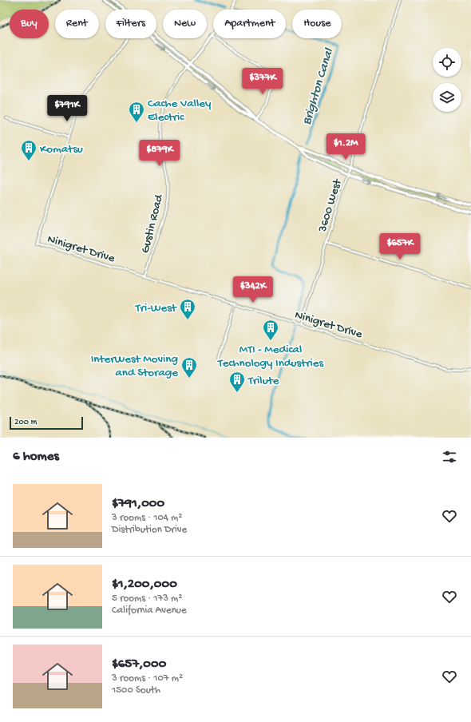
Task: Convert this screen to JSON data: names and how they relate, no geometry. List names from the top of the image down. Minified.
{"streets":{"street":["3600 West","Gustin Road","Ninigret Drive"]},"crossings":[["3600 West","Ninigret Drive"],["Gustin Road","Ninigret Drive"]],"water":["Brighton Canal"],"places":{"building":["Cache Valley Electric","Komatsu","Tri-West","MTI - Medical Technology Industries","InterWest Moving and Storage","Trilute"]},"scale_bar":"200 m","page":{"chip":["Buy","Rent","Filters","New","Apartment","House"],"price":["$377K","$791K","$1.2M","$879K","$657K","$342K"],"scale":"200 m","heading":"6 homes","list":[{"name":"$791,000","note":"3 rooms · 104 m² · Distribution Drive"},{"name":"$1,200,000","note":"5 rooms · 173 m² · California Avenue"},{"name":"$657,000","note":"3 rooms · 107 m² · 1500 South"}]}}
